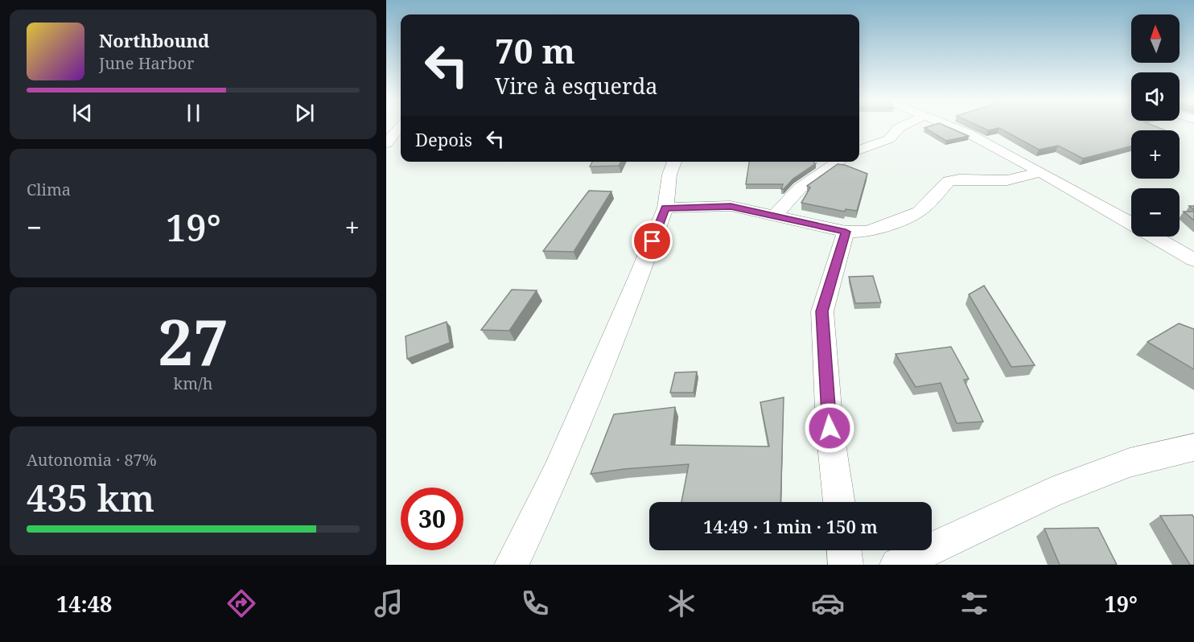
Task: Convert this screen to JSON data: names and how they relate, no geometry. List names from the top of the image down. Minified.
{"north":"top","page":{"map_buttons":["+","−"],"turn":["70 m","Vire à esquerda"],"song":["Northbound","June Harbor"],"then":"Depois","tile":["Clima",["27","km/h"],["Autonomia · 87%","435 km"]],"heat":["−","19°","+"],"limit":"30","trip":"14:49 · 1 min · 150 m","tabs":["14:48","19°"]}}
